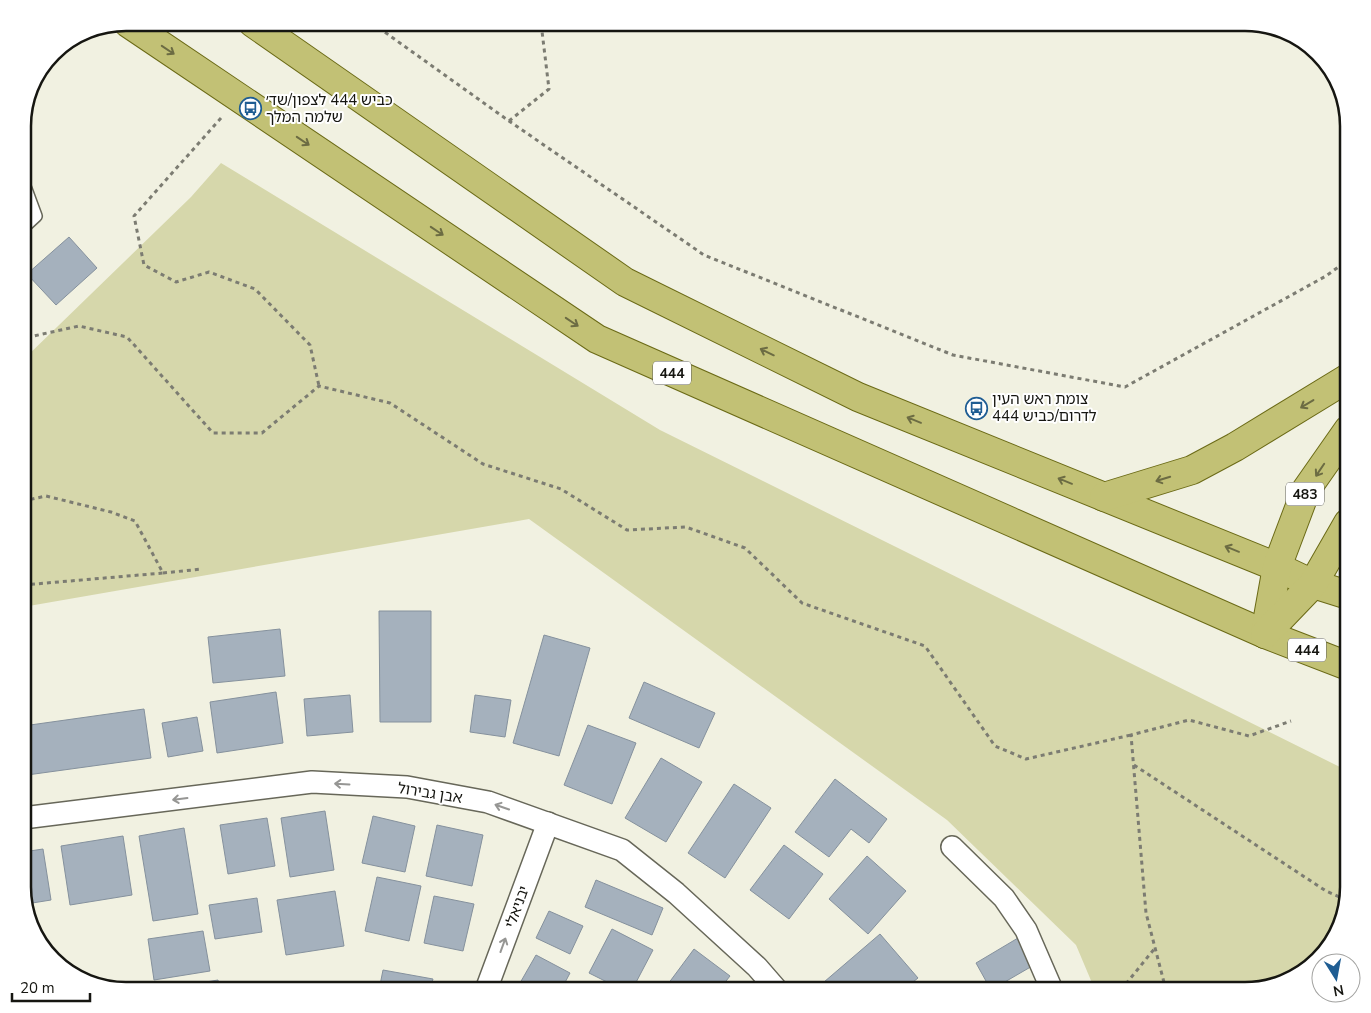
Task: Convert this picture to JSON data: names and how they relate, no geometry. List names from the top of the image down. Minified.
{"streets":{"main road":["444","483"],"street":["אבן גבירול","יבניאלי"]},"crossings":[["444","483"],["אבן גבירול","יבניאלי"]],"one_way":["אבן גבירול","יבניאלי"],"places":{"bus stop":["כביש 444 לצפון/שד׳ שלמה המלך","צומת ראש העין לדרום/כביש 444"]},"scale_bar":"20 m","north":"bottom"}
